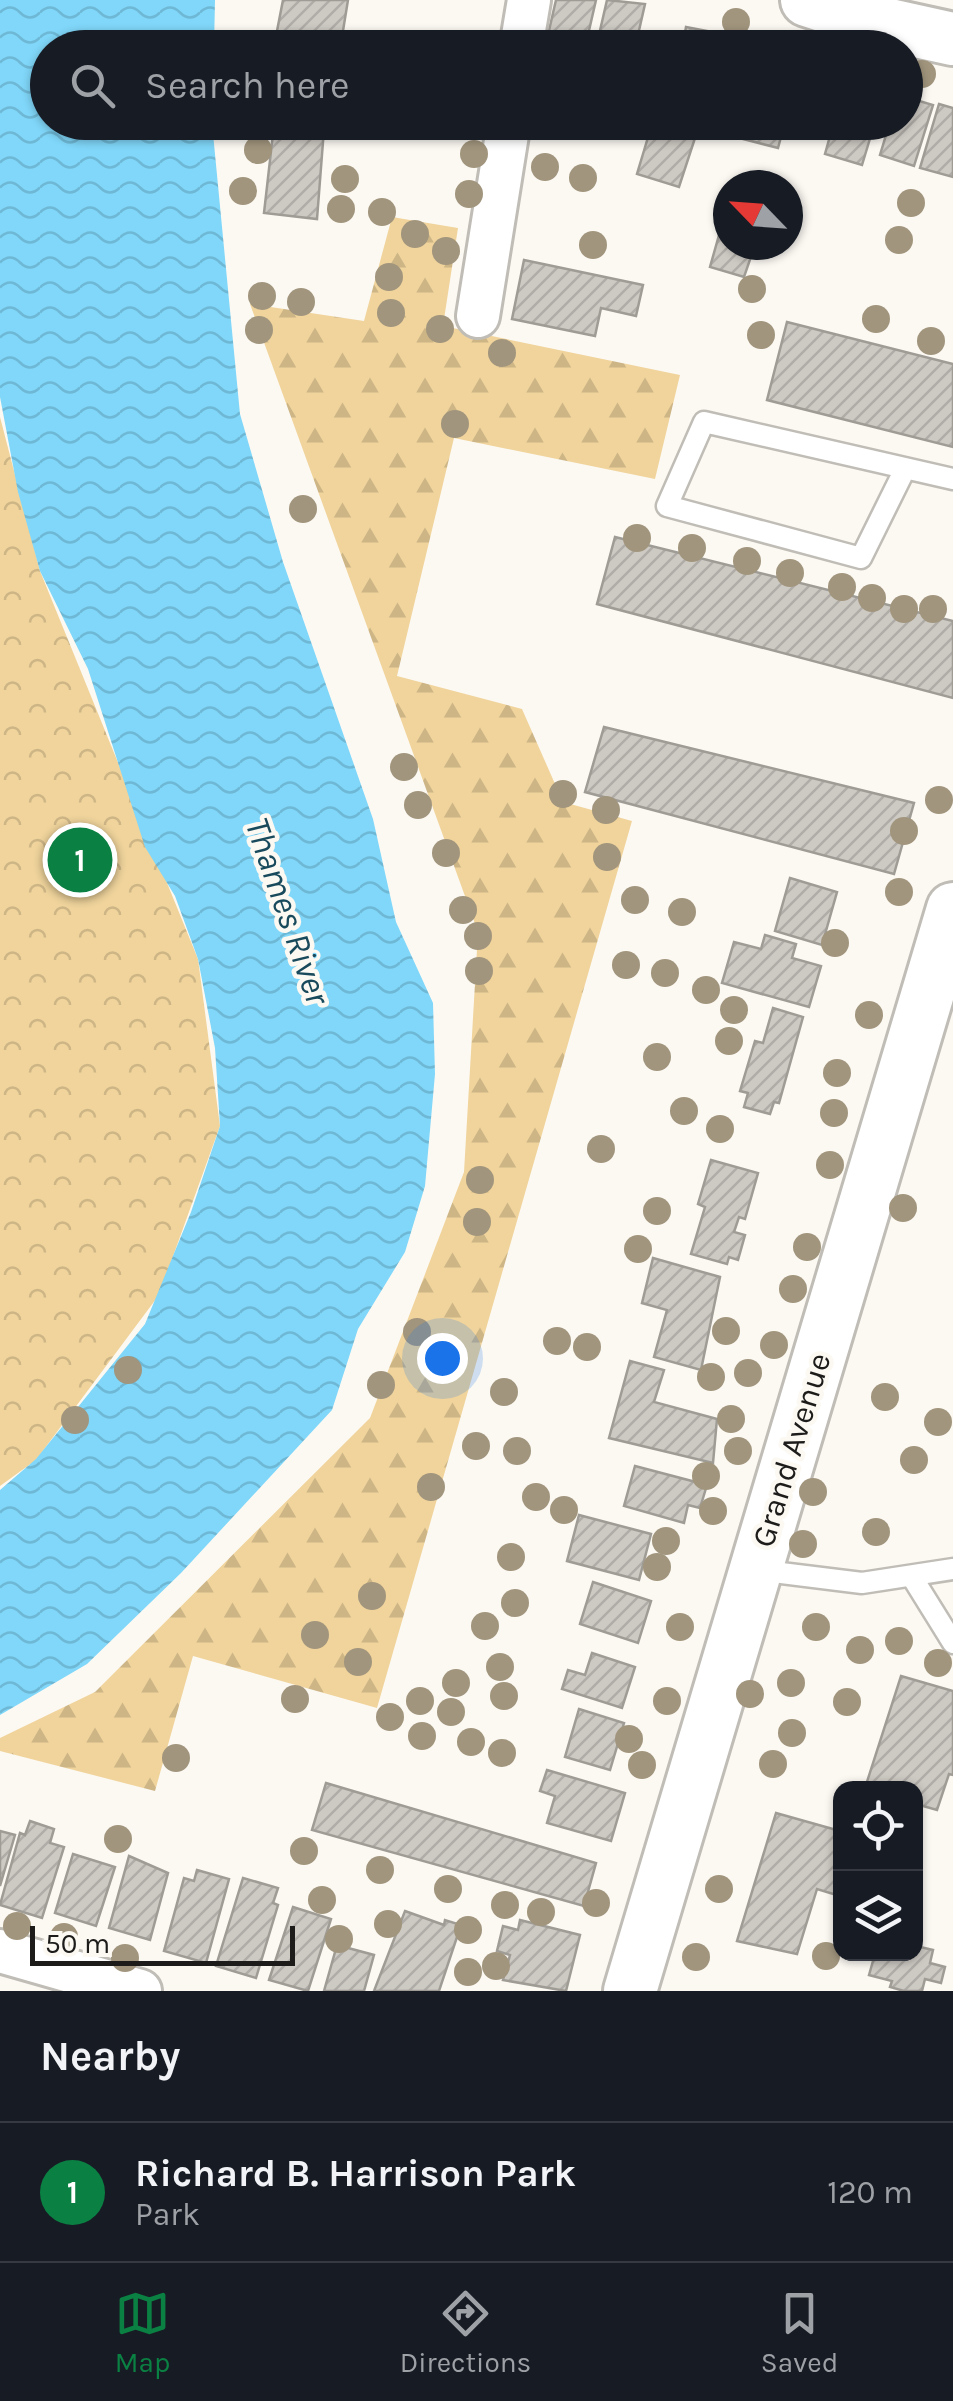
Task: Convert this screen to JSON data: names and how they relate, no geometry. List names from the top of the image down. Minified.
{"streets":{"street":["Grand Avenue"]},"water":["Thames River"],"scale_bar":"50 m","north":"top left","page":{"search":"Search here","pins":"1","scale":"50 m","heading":"Nearby","list":[{"mark":"1","name":"Richard B. Harrison Park","note":"Park","value":"120 m"}],"nav":["Map","Directions","Saved"]}}
